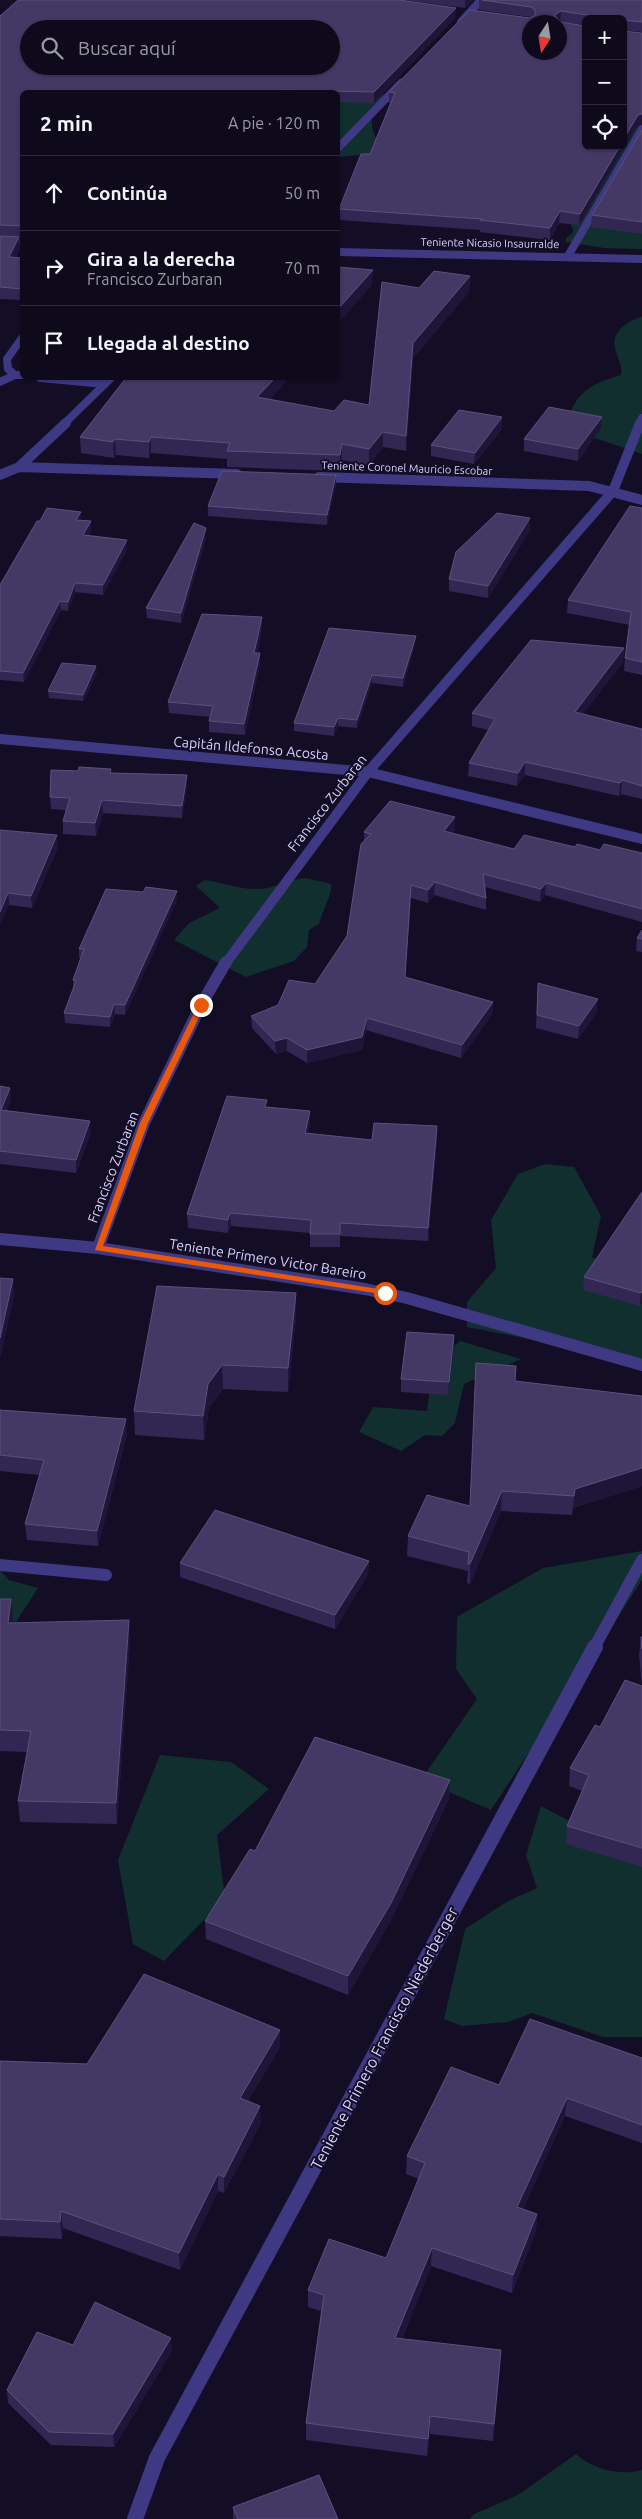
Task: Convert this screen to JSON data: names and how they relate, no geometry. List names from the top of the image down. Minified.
{"streets":{"street":["Teniente Nicasio Insaurralde","Teniente Coronel Mauricio Escobar","Capitán Ildefonso Acosta","Francisco Zurbaran","Teniente Primero Victor Bareiro","Teniente Primero Francisco Niederberger"]},"crossings":[["Teniente Coronel Mauricio Escobar","Francisco Zurbaran"],["Capitán Ildefonso Acosta","Francisco Zurbaran"],["Francisco Zurbaran","Teniente Primero Victor Bareiro"]],"north":"bottom","page":{"map_buttons":["+","−"],"search":"Buscar aquí","heading":["2 min","A pie · 120 m"],"list":[["Continúa","50 m"],["Gira a la derecha","Francisco Zurbaran","70 m"],"Llegada al destino"]}}
